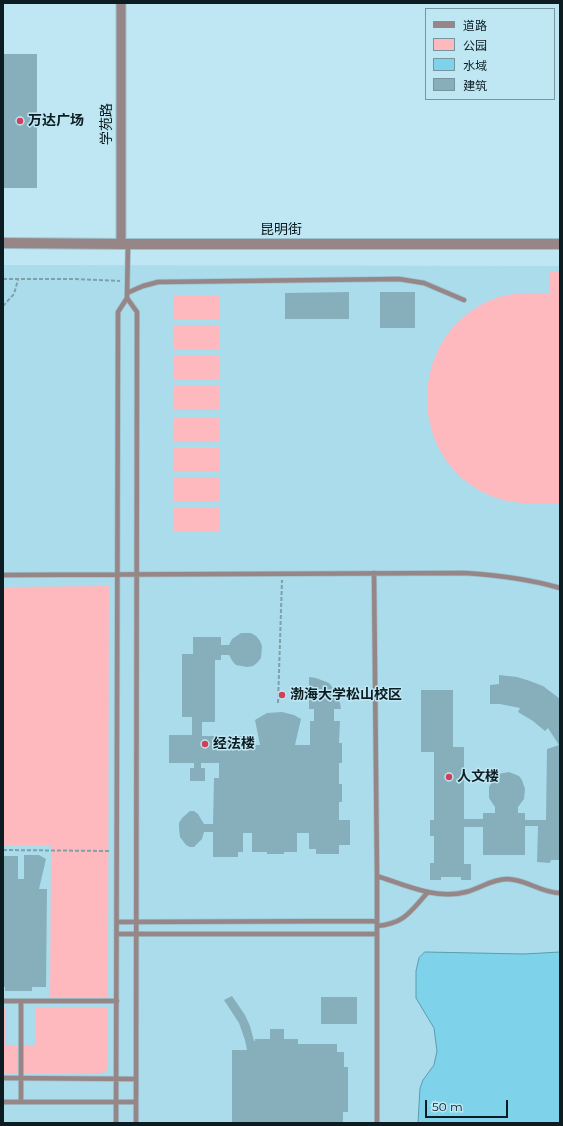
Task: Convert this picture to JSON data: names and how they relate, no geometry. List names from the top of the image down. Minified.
{"streets":{"street":["学苑路","昆明街"]},"crossings":[["学苑路","昆明街"]],"places":["万达广场","渤海大学松山校区","经法楼","人文楼"],"legend":["道路","公园","水域","建筑"],"scale_bar":"50 m"}
